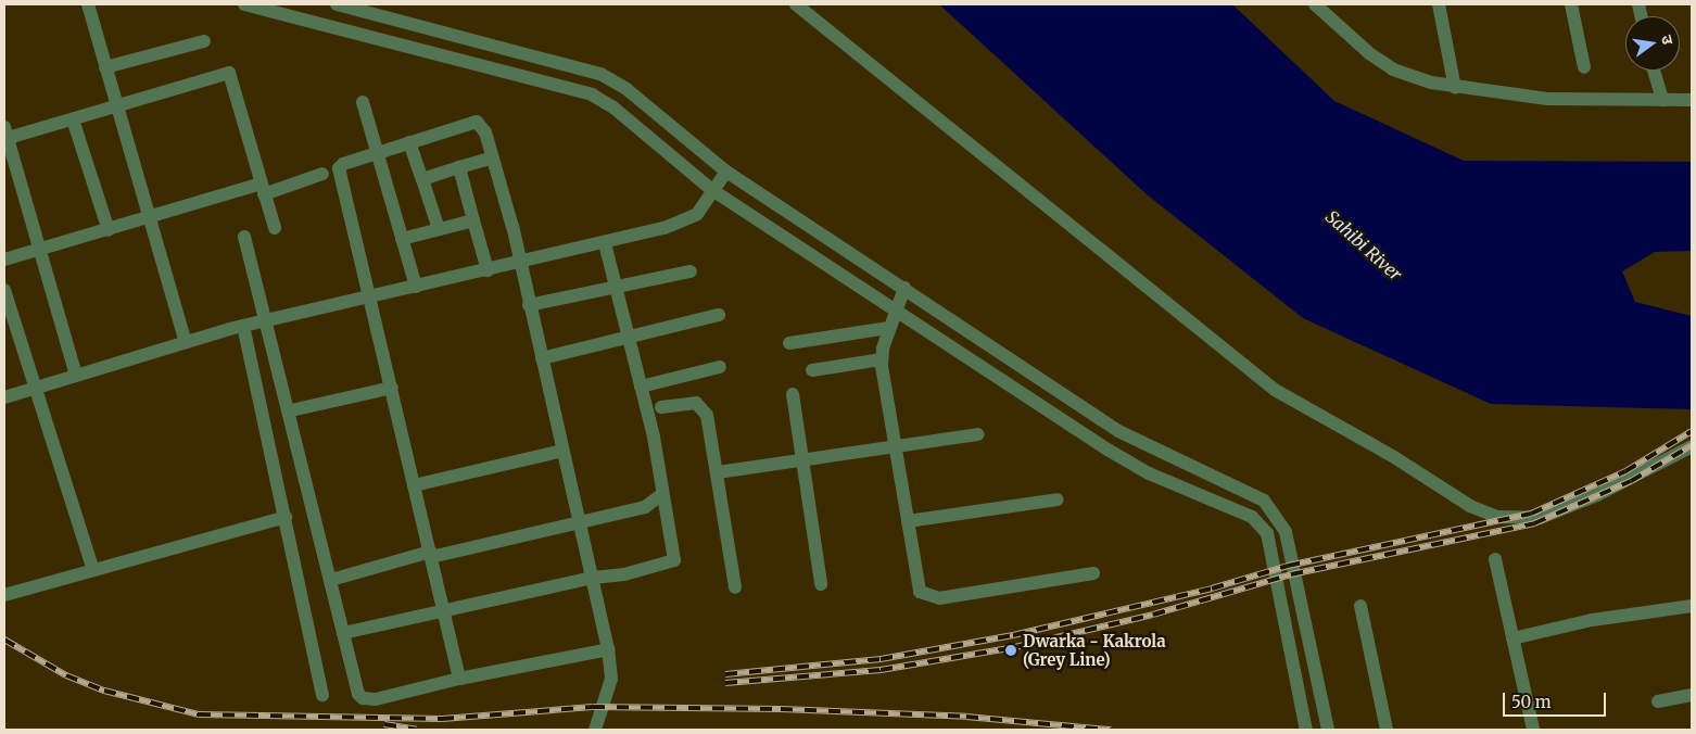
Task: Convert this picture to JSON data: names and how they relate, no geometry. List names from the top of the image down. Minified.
{"water":["Sahibi River"],"places":["Dwarka - Kakrola (Grey Line)"],"scale_bar":"50 m","north":"right"}
